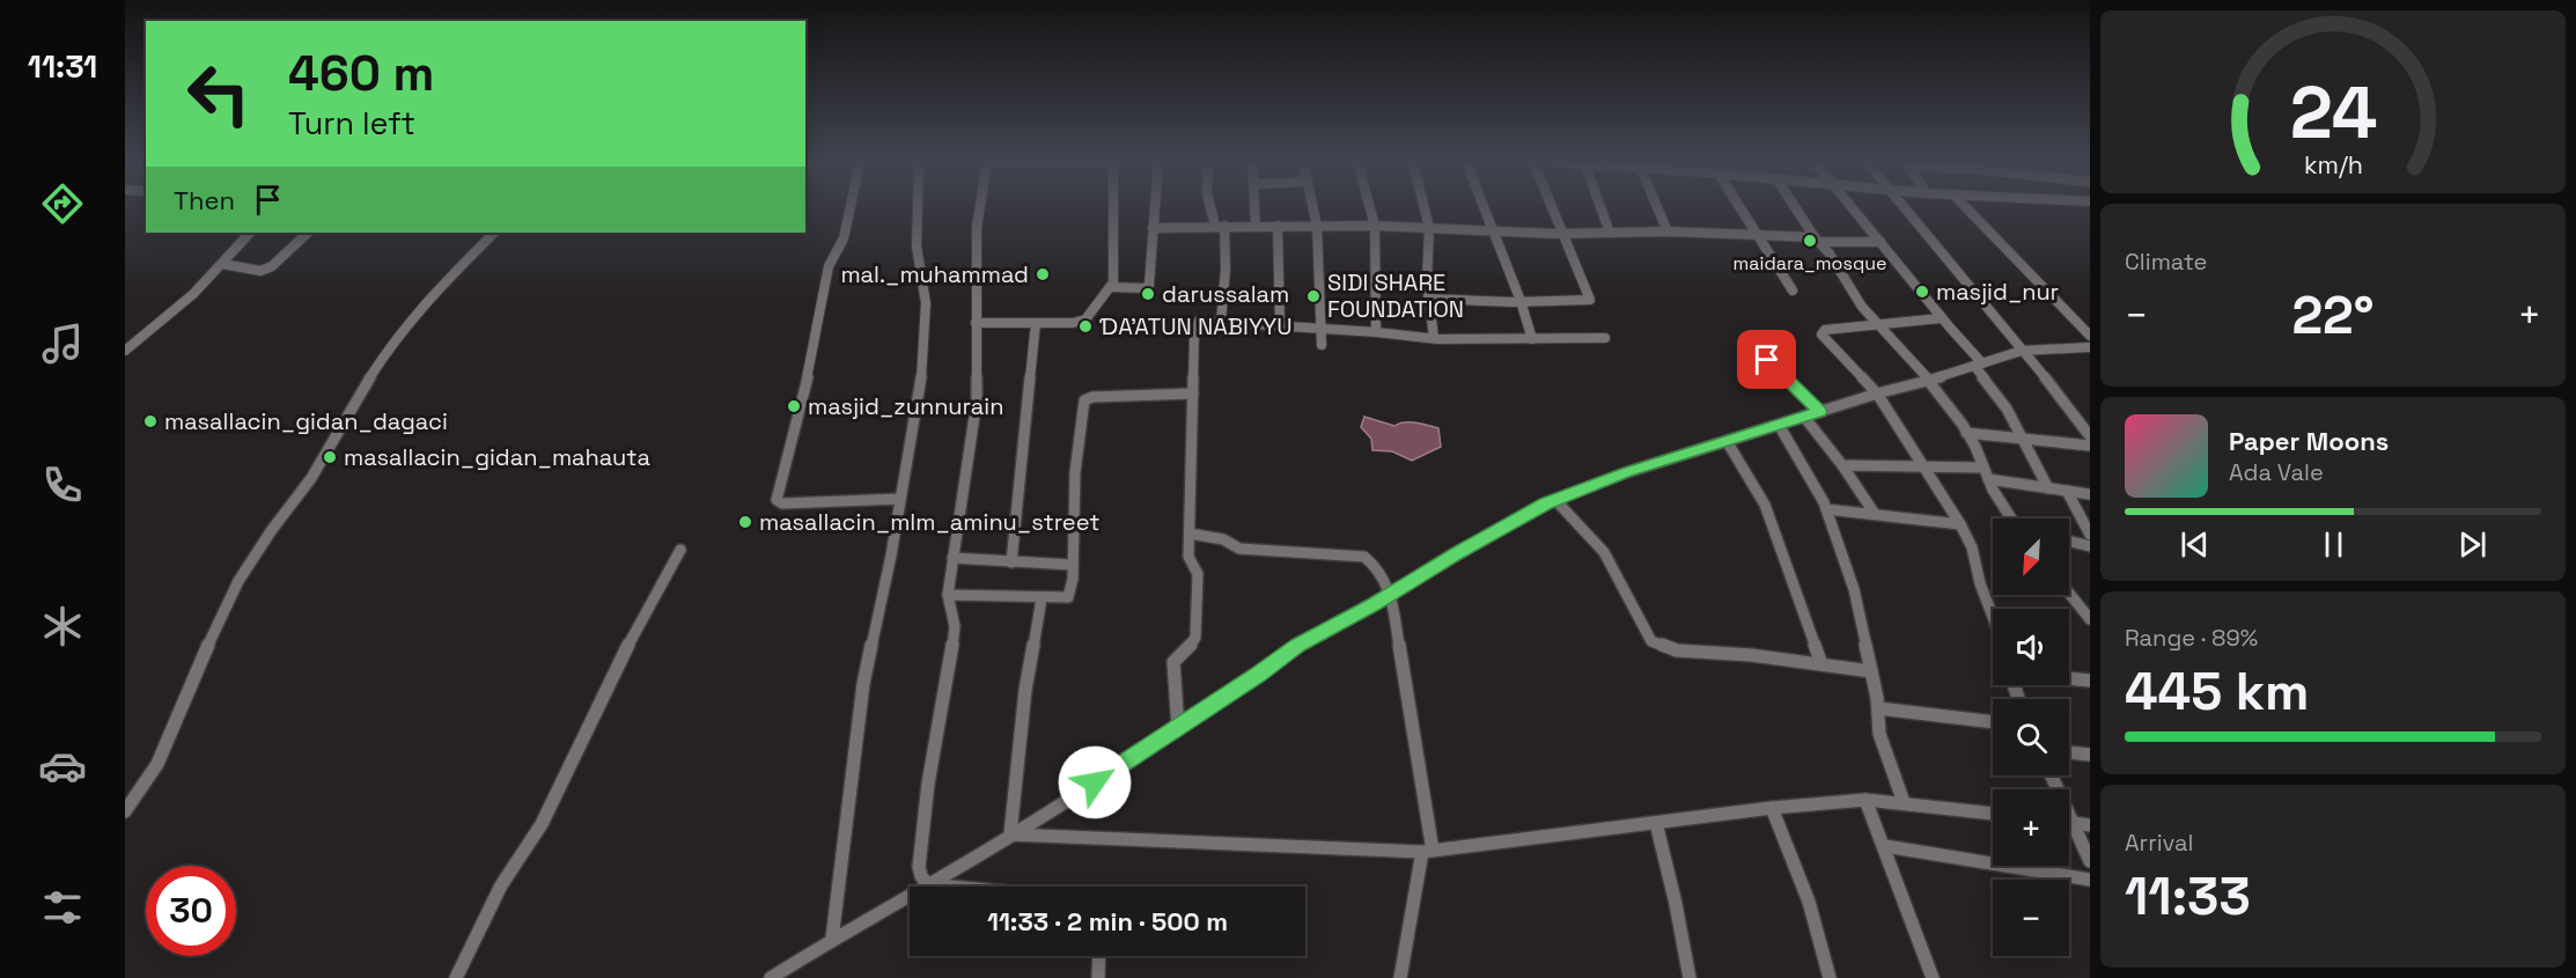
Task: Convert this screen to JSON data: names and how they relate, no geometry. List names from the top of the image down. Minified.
{"places":["maidara_mosque","mal._muhammad","masjid_nur","darussalam","SIDI SHARE FOUNDATION","ƊA'ATUN NABIYYU","masjid_zunnurain","masallacin_gidan_dagaci","masallacin_gidan_mahauta","masallacin_mlm_aminu_street"],"north":"bottom left","page":{"tabs":"11:31","turn":["460 m","Turn left"],"then":"Then","tile":["Climate",["Range · 89%","445 km"],["Arrival","11:33"]],"heat":["−","22°","+"],"song":["Paper Moons","Ada Vale"],"map_buttons":["+","−"],"limit":"30","trip":"11:33 · 2 min · 500 m","gauge":["24","km/h"]}}
